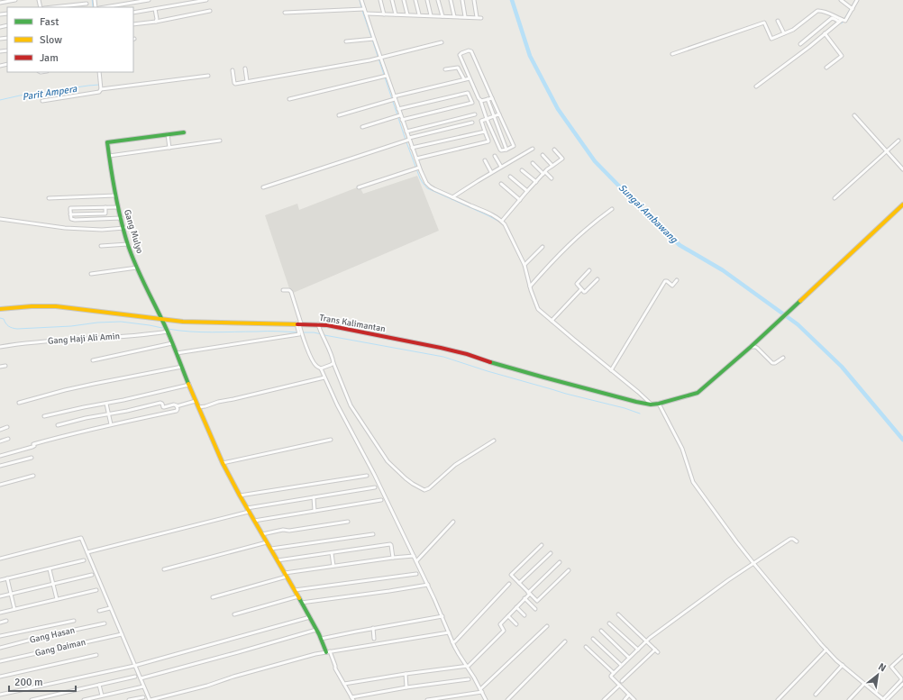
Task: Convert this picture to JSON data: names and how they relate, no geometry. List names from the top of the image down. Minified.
{"streets":{"main road":["Gang Mulyo","Trans Kalimantan"],"street":["Gang Haji Ali Amin","Gang Hasan","Gang Daiman"]},"crossings":[["Gang Mulyo","Trans Kalimantan"],["Gang Mulyo","Gang Haji Ali Amin"]],"water":["Parit Ampera","Sungai Ambawang"],"legend":["Fast","Slow","Jam"],"scale_bar":"200 m","north":"top right"}
